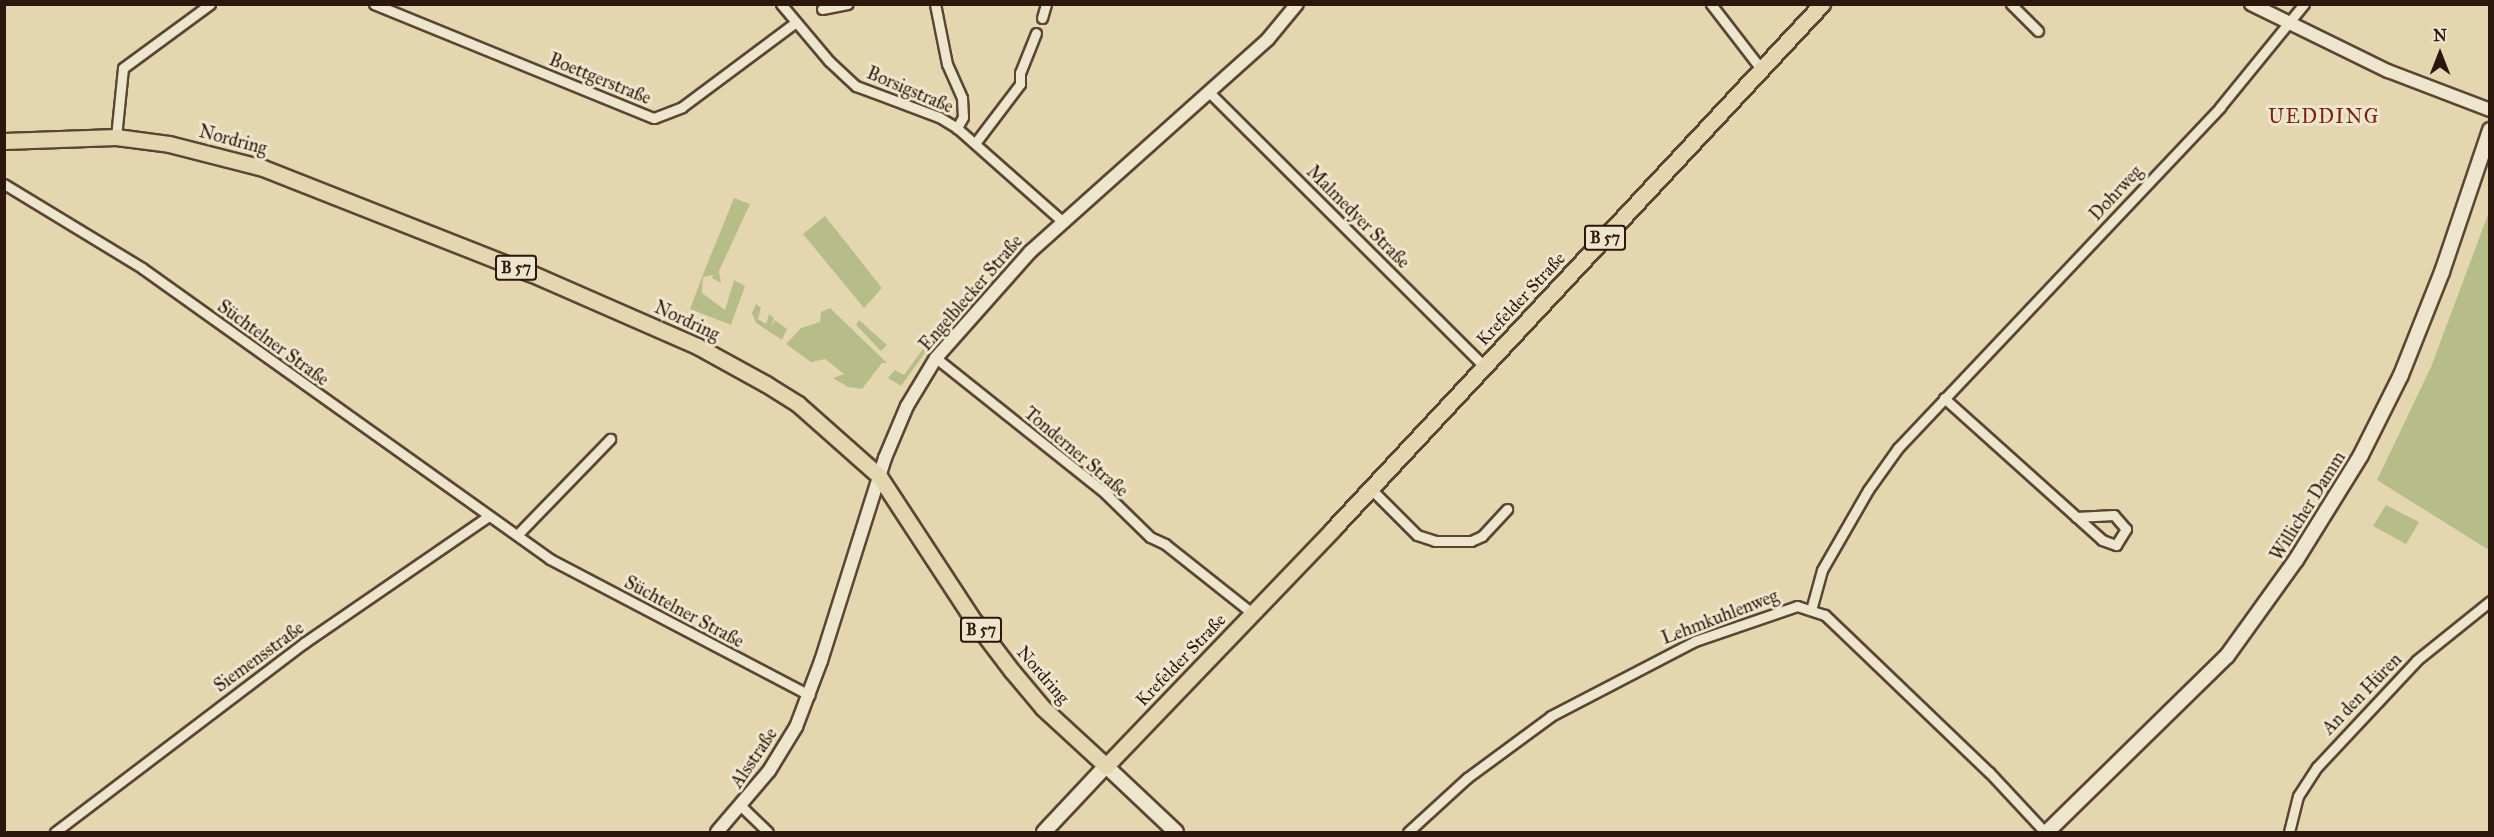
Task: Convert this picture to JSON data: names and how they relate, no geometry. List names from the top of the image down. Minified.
{"streets":{"main road":["Nordring","B 57","Krefelder Straße","Willicher Damm"],"street":["Boettgerstraße","Borsigstraße","Dohrweg","Malmedyer Straße","Engelblecker Straße","Süchtelner Straße","Tonderner Straße","Lehmkuhlenweg","Siemensstraße","An den Hüren","Alsstraße"]},"crossings":[["Boettgerstraße","Borsigstraße"],["Borsigstraße","Engelblecker Straße"],["Nordring","Engelblecker Straße"],["Nordring","Krefelder Straße"],["Dohrweg","Lehmkuhlenweg"],["Malmedyer Straße","Engelblecker Straße"],["Malmedyer Straße","Krefelder Straße"],["Engelblecker Straße","Süchtelner Straße"],["Engelblecker Straße","Tonderner Straße"],["Engelblecker Straße","Alsstraße"],["Krefelder Straße","Tonderner Straße"],["Süchtelner Straße","Siemensstraße"],["Süchtelner Straße","Alsstraße"]],"districts":["UEDDING"],"north":"top"}
